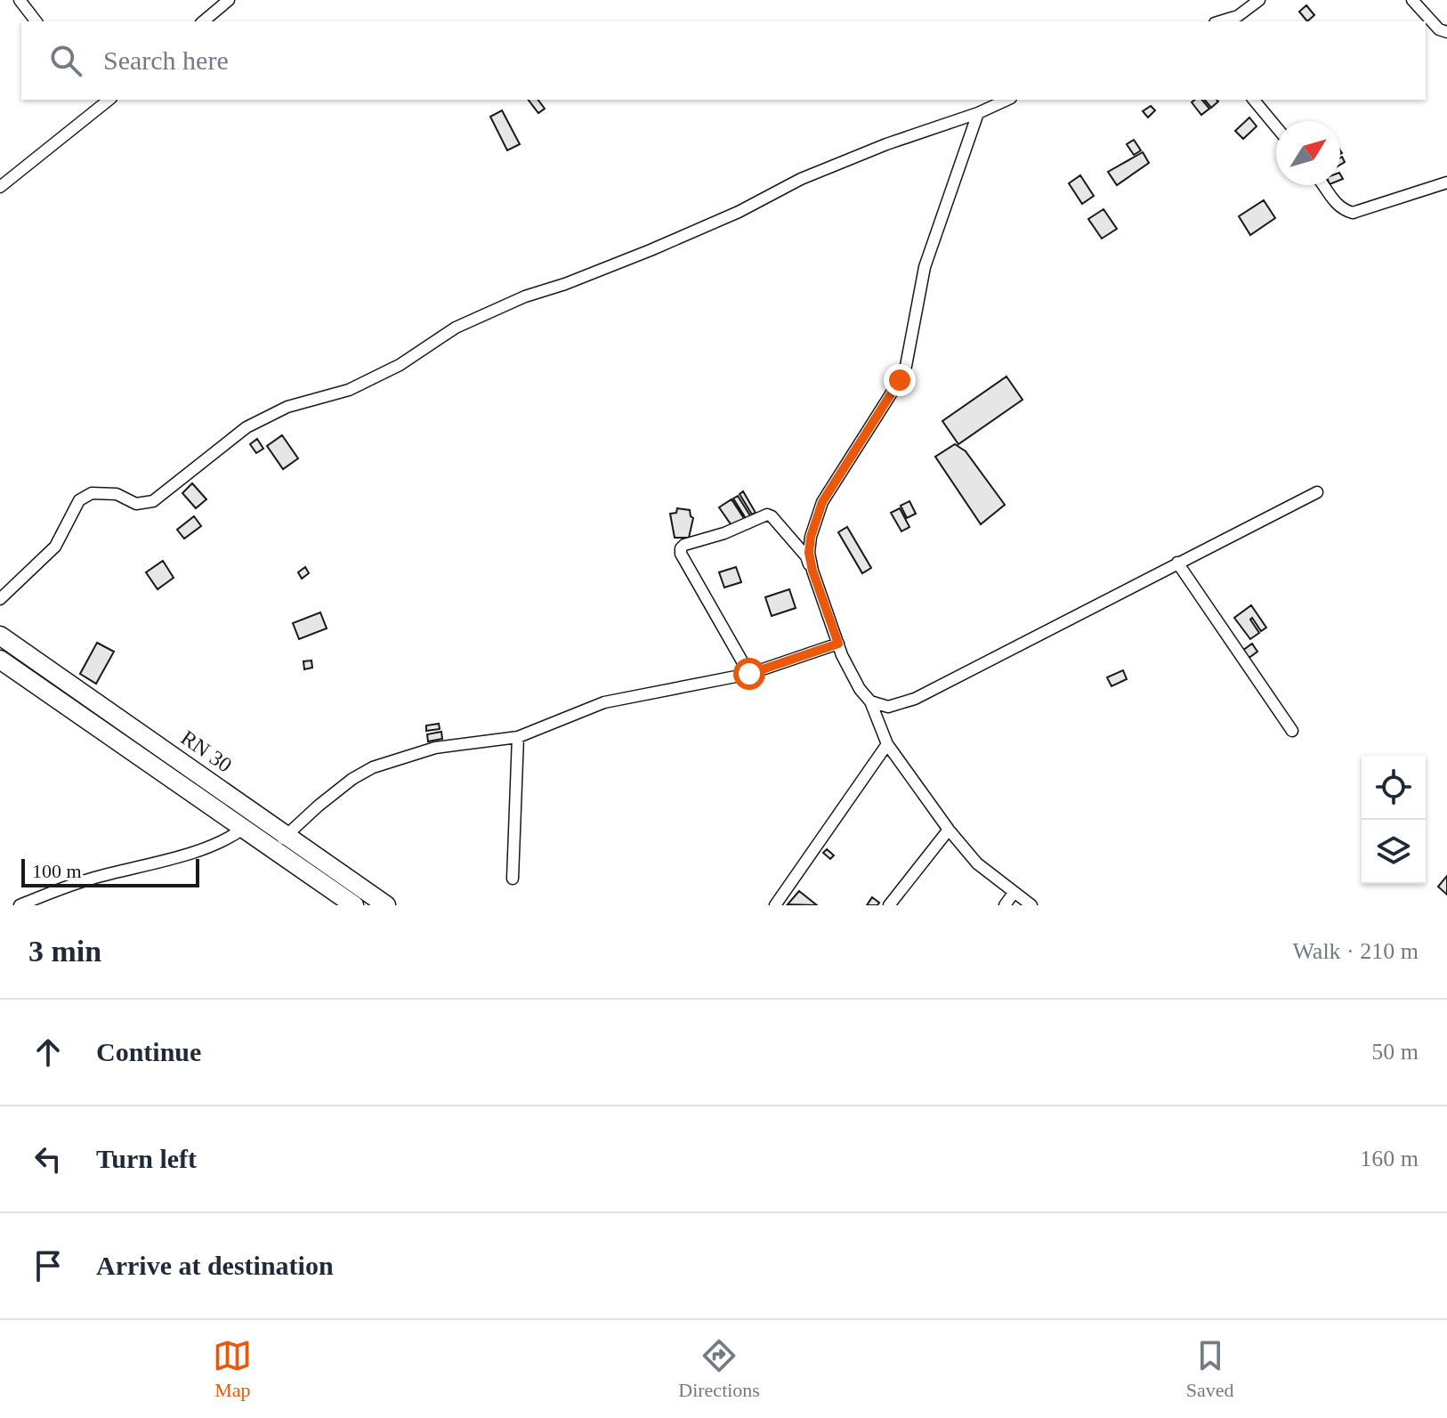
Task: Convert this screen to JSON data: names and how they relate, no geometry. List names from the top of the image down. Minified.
{"streets":{"main road":["RN 30"]},"scale_bar":"100 m","north":"top right","page":{"search":"Search here","scale":"100 m","heading":["3 min","Walk · 210 m"],"list":[["Continue","50 m"],["Turn left","160 m"],"Arrive at destination"],"nav":["Map","Directions","Saved"]}}
